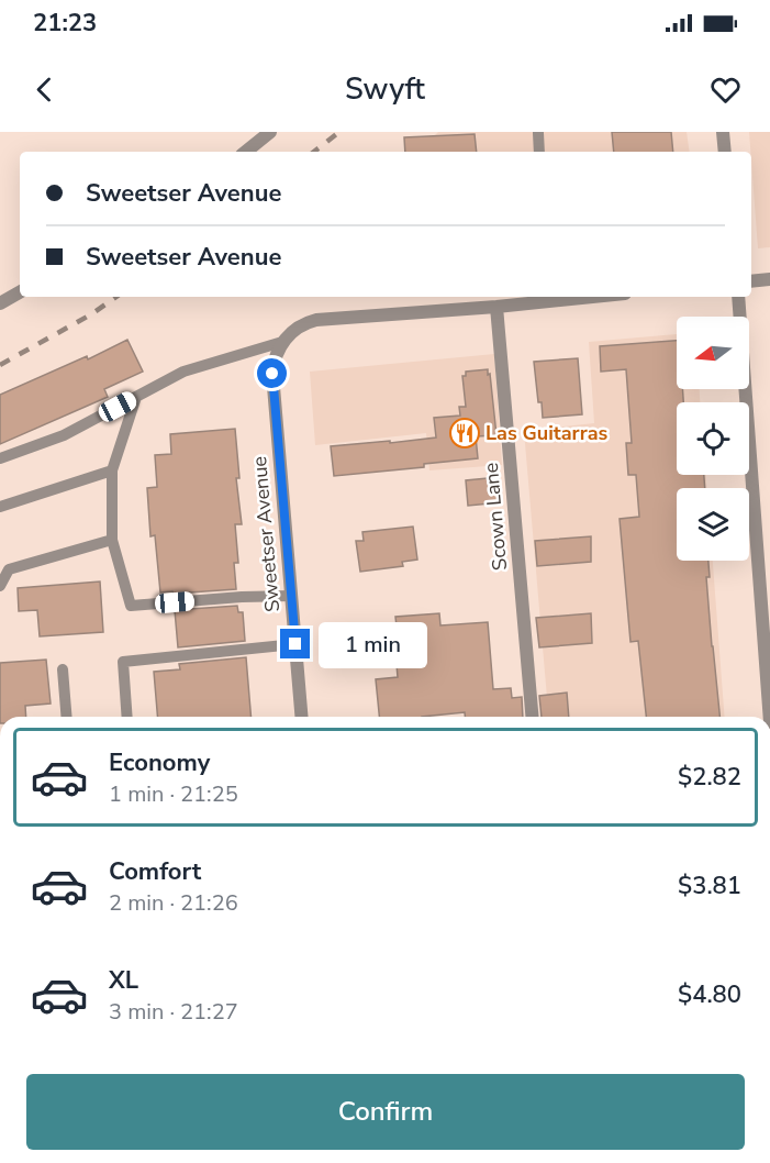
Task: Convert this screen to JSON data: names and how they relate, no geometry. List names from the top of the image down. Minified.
{"streets":{"street":["Scown Lane","Sweetser Avenue"]},"places":{"restaurant":["Las Guitarras"]},"north":"left","page":{"status":"21:23","header":"Swyft","banner":["Sweetser Avenue","Sweetser Avenue"],"bubble":"1 min","list":[{"name":"Economy","note":"1 min · 21:25","value":"$2.82"},{"name":"Comfort","note":"2 min · 21:26","value":"$3.81"},{"name":"XL","note":"3 min · 21:27","value":"$4.80"}],"buttons":"Confirm"}}
